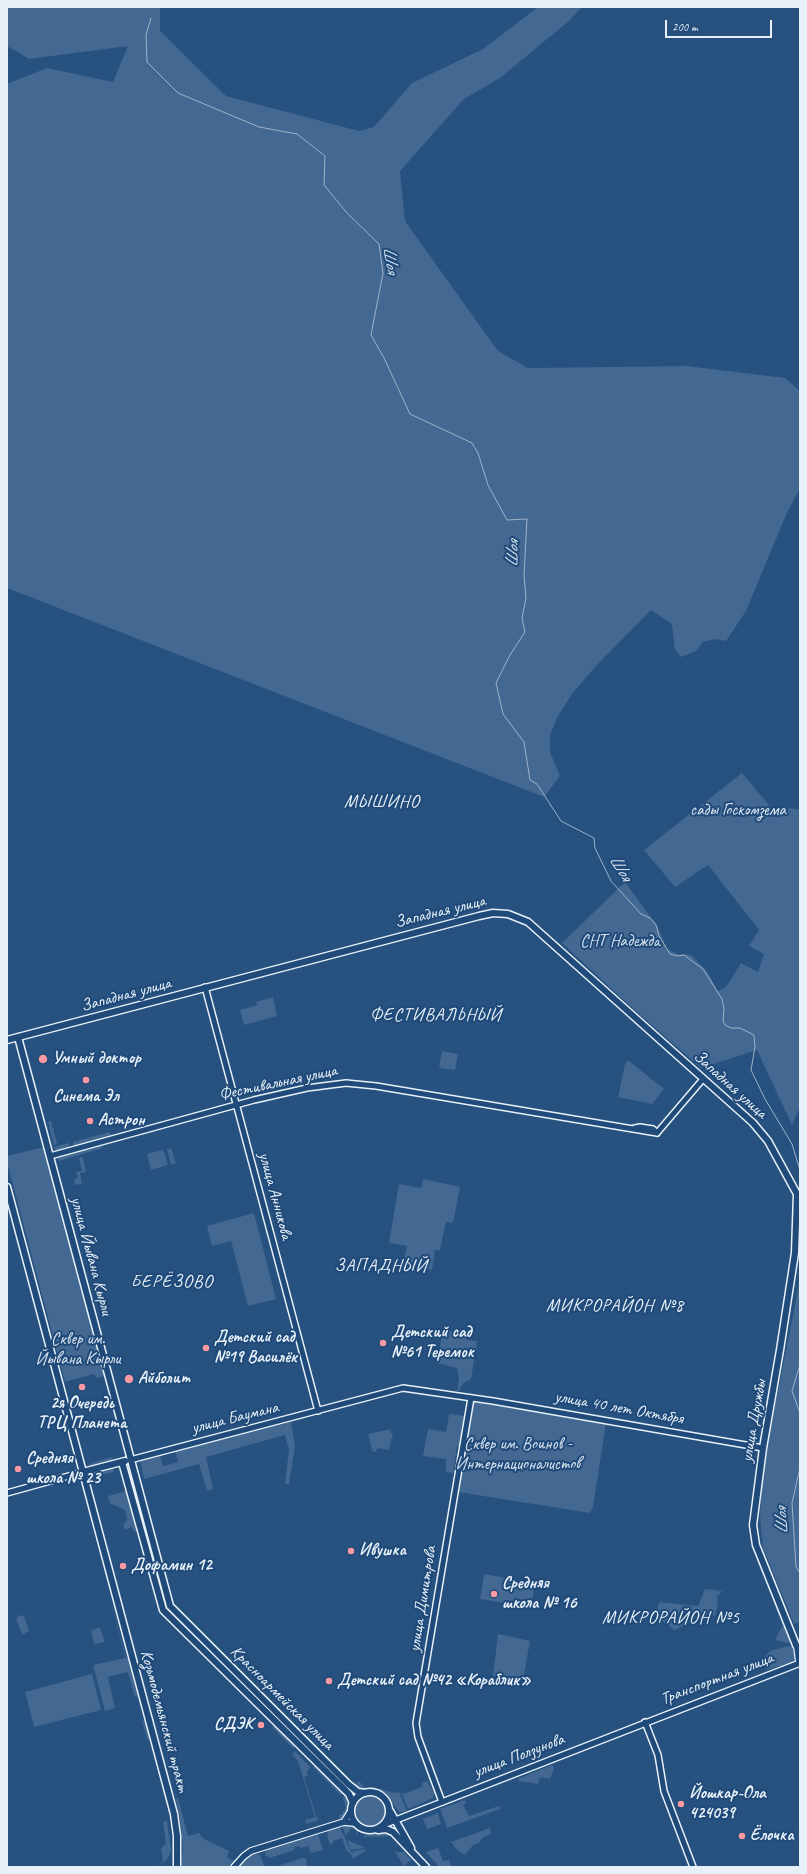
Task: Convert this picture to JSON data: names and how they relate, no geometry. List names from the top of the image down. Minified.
{"streets":{"main road":["Западная улица","улица Йывана Кырли","улица Баумана","улица Дружбы","Транспортная улица","Красноармейская улица","Козьмодемьянский тракт","улица Ползунова"],"street":["Фестивальная улица","улица Анникова","улица 40 лет Октября","улица Димитрова"]},"crossings":[["Западная улица","Фестивальная улица"],["Западная улица","улица Анникова"],["Западная улица","улица Йывана Кырли"],["Западная улица","улица Дружбы"],["Фестивальная улица","улица Анникова"],["Фестивальная улица","улица Йывана Кырли"],["улица Анникова","улица Баумана"],["улица Йывана Кырли","улица Баумана"],["улица Йывана Кырли","Красноармейская улица"],["улица 40 лет Октября","улица Баумана"],["улица 40 лет Октября","улица Дружбы"],["улица 40 лет Октября","улица Димитрова"],["улица Баумана","улица Димитрова"],["улица Баумана","Козьмодемьянский тракт"],["улица Димитрова","улица Ползунова"],["Транспортная улица","улица Ползунова"],["Красноармейская улица","улица Ползунова"]],"districts":["МЫШИНО","ФЕСТИВАЛЬНЫЙ","ЗАПАДНЫЙ","БЕРЁЗОВО","МИКРОРАЙОН №8","МИКРОРАЙОН №5"],"water":["Шоя"],"parks":["сады Госкомзема","СНТ Надежда","Сквер им. Йывана Кырли","Сквер им. Воинов - Интернационалистов"],"places":["Умный доктор","Синема Эл","Астрон","Детский сад №61 Теремок","Детский сад №19 Василёк","Айболит","2я Очередь ТРЦ Планета","Средняя школа № 23","Ивушка","Дофамин 12","Средняя школа № 16","Детский сад №42 «Кораблик»","СДЭК","Йошкар-Ола 424039","Ёлочка"],"scale_bar":"200 m"}
